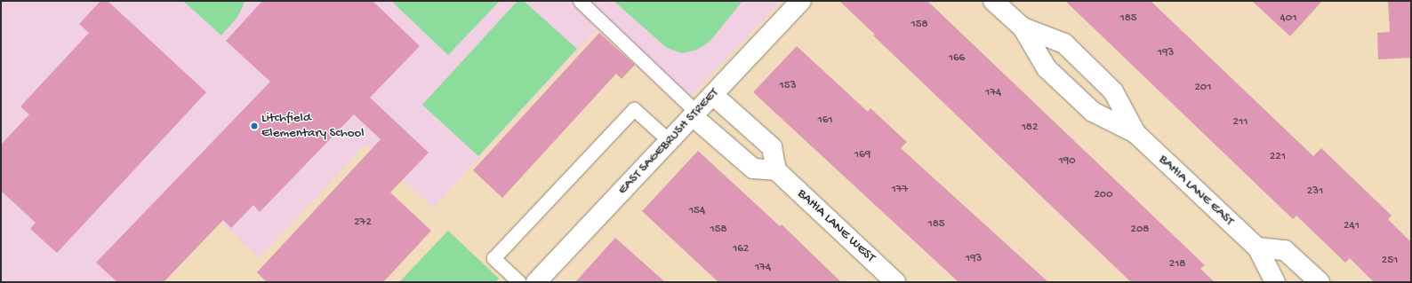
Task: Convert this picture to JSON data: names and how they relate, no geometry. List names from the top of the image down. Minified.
{"streets":{"street":["EAST SAGEBRUSH STREET","BAHIA LANE EAST","BAHIA LANE WEST"]},"places":["Litchfield Elementary School"],"house_numbers":["185","401","158","193","166","153","201","174","161","211","182","169","221","190","177","231","200","154","272","185","241","158","208","162","193","251","218","174"]}
